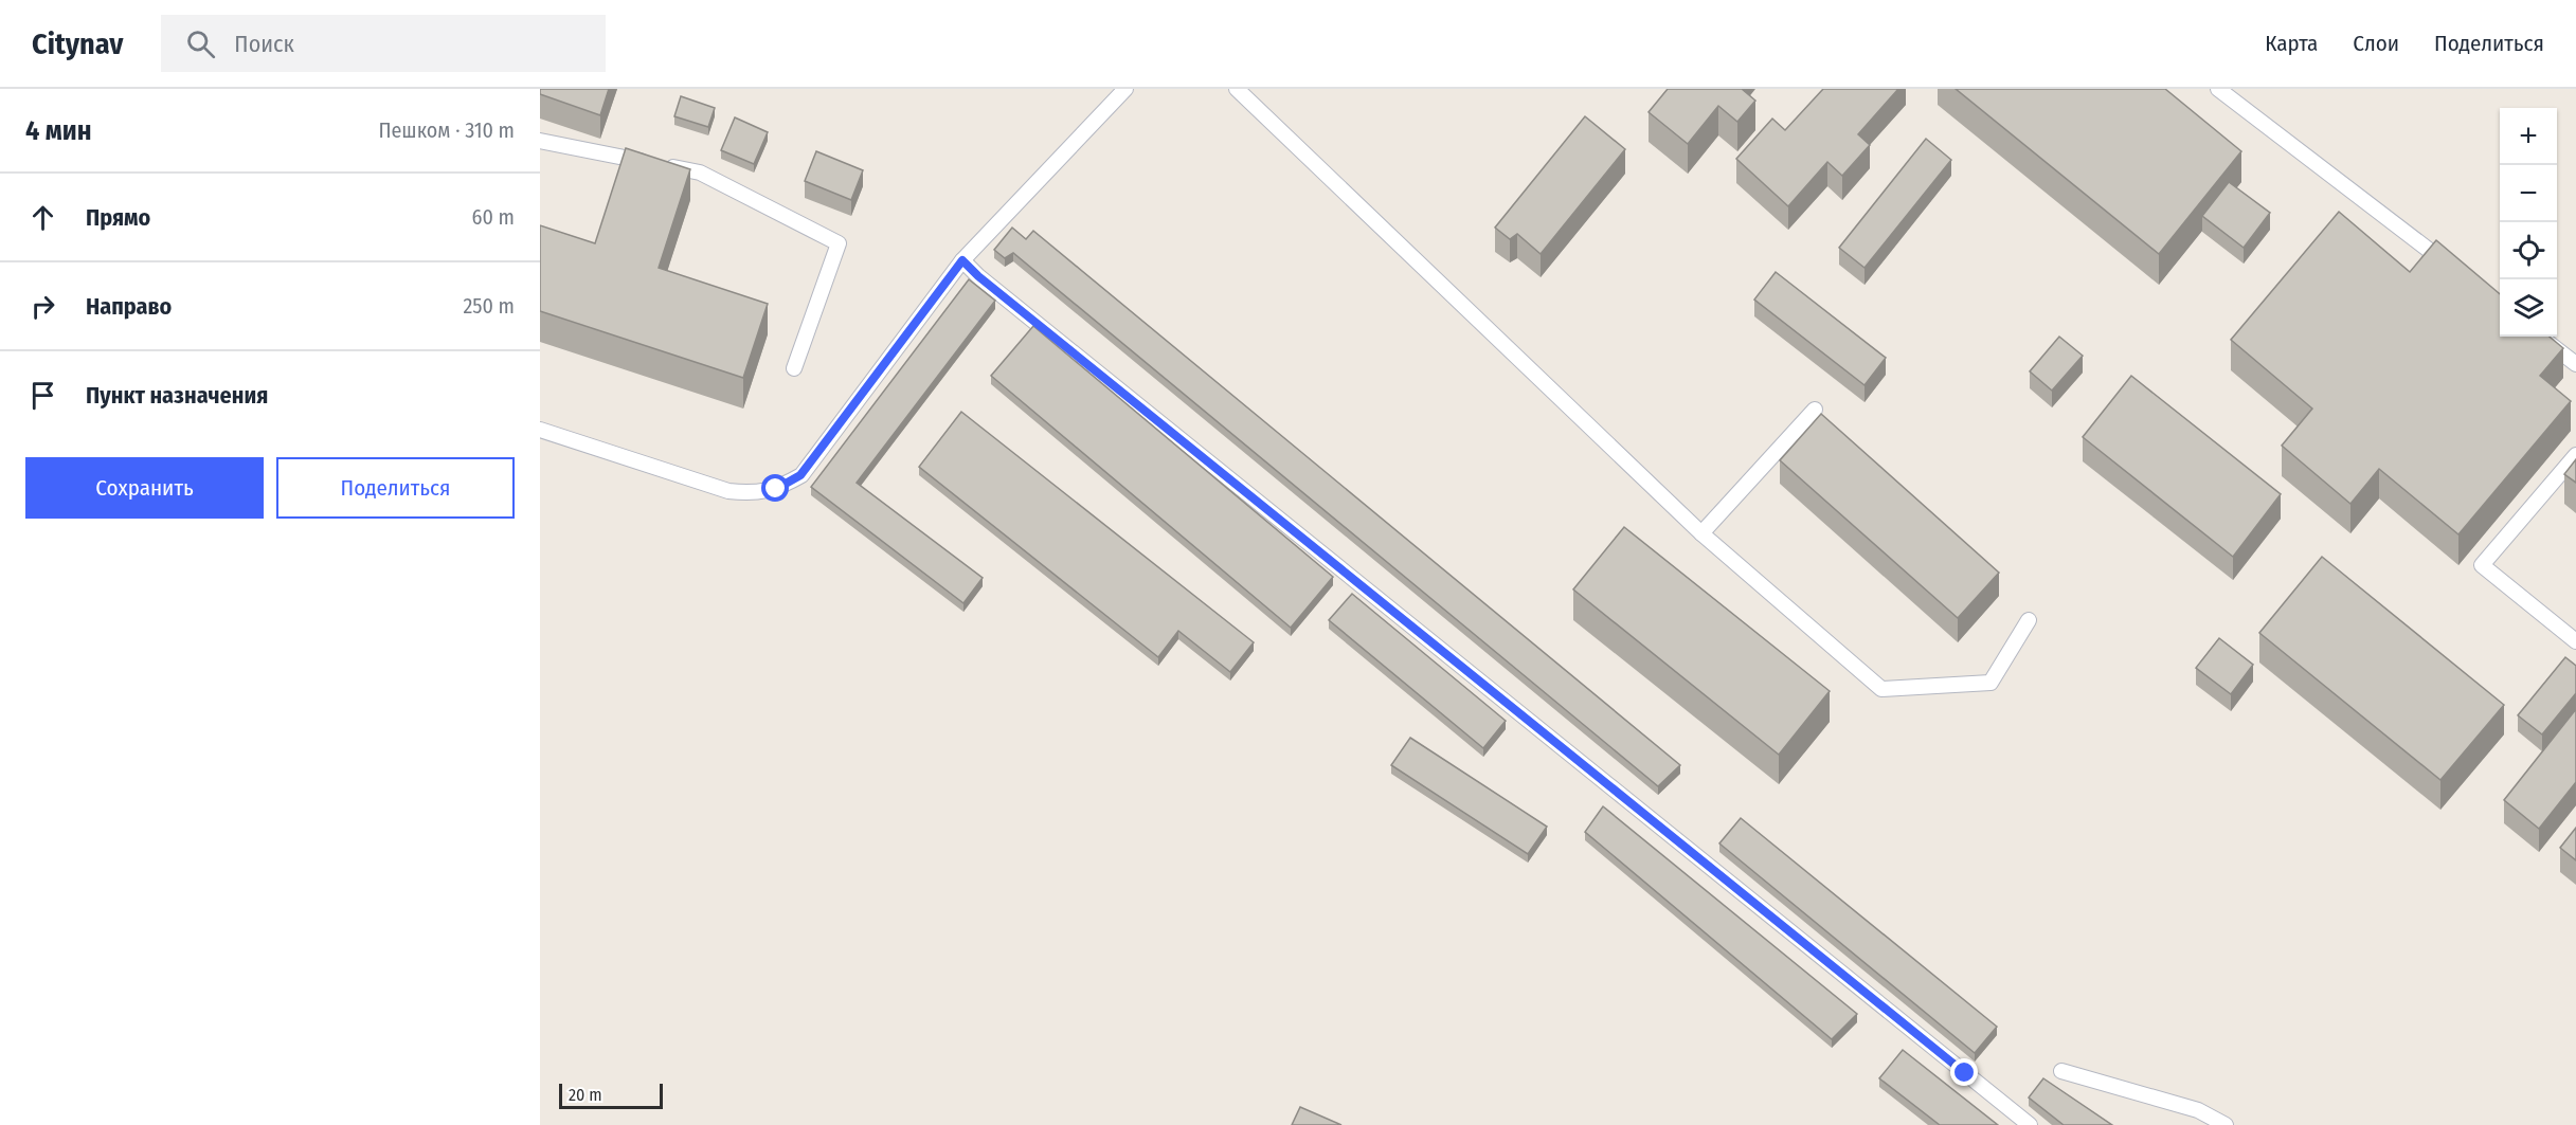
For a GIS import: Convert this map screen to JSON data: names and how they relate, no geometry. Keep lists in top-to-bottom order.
{
  "scale_bar": "20 m",
  "page": {
    "header": "Citynav",
    "search": "Поиск",
    "nav": ["Карта", "Слои", "Поделиться"],
    "heading": ["4 мин", "Пешком · 310 m"],
    "map_buttons": ["+", "−"],
    "list": [
      ["Прямо", "60 m"],
      ["Направо", "250 m"],
      "Пункт назначения"
    ],
    "buttons": ["Сохранить", "Поделиться"],
    "scale": "20 m"
  }
}
